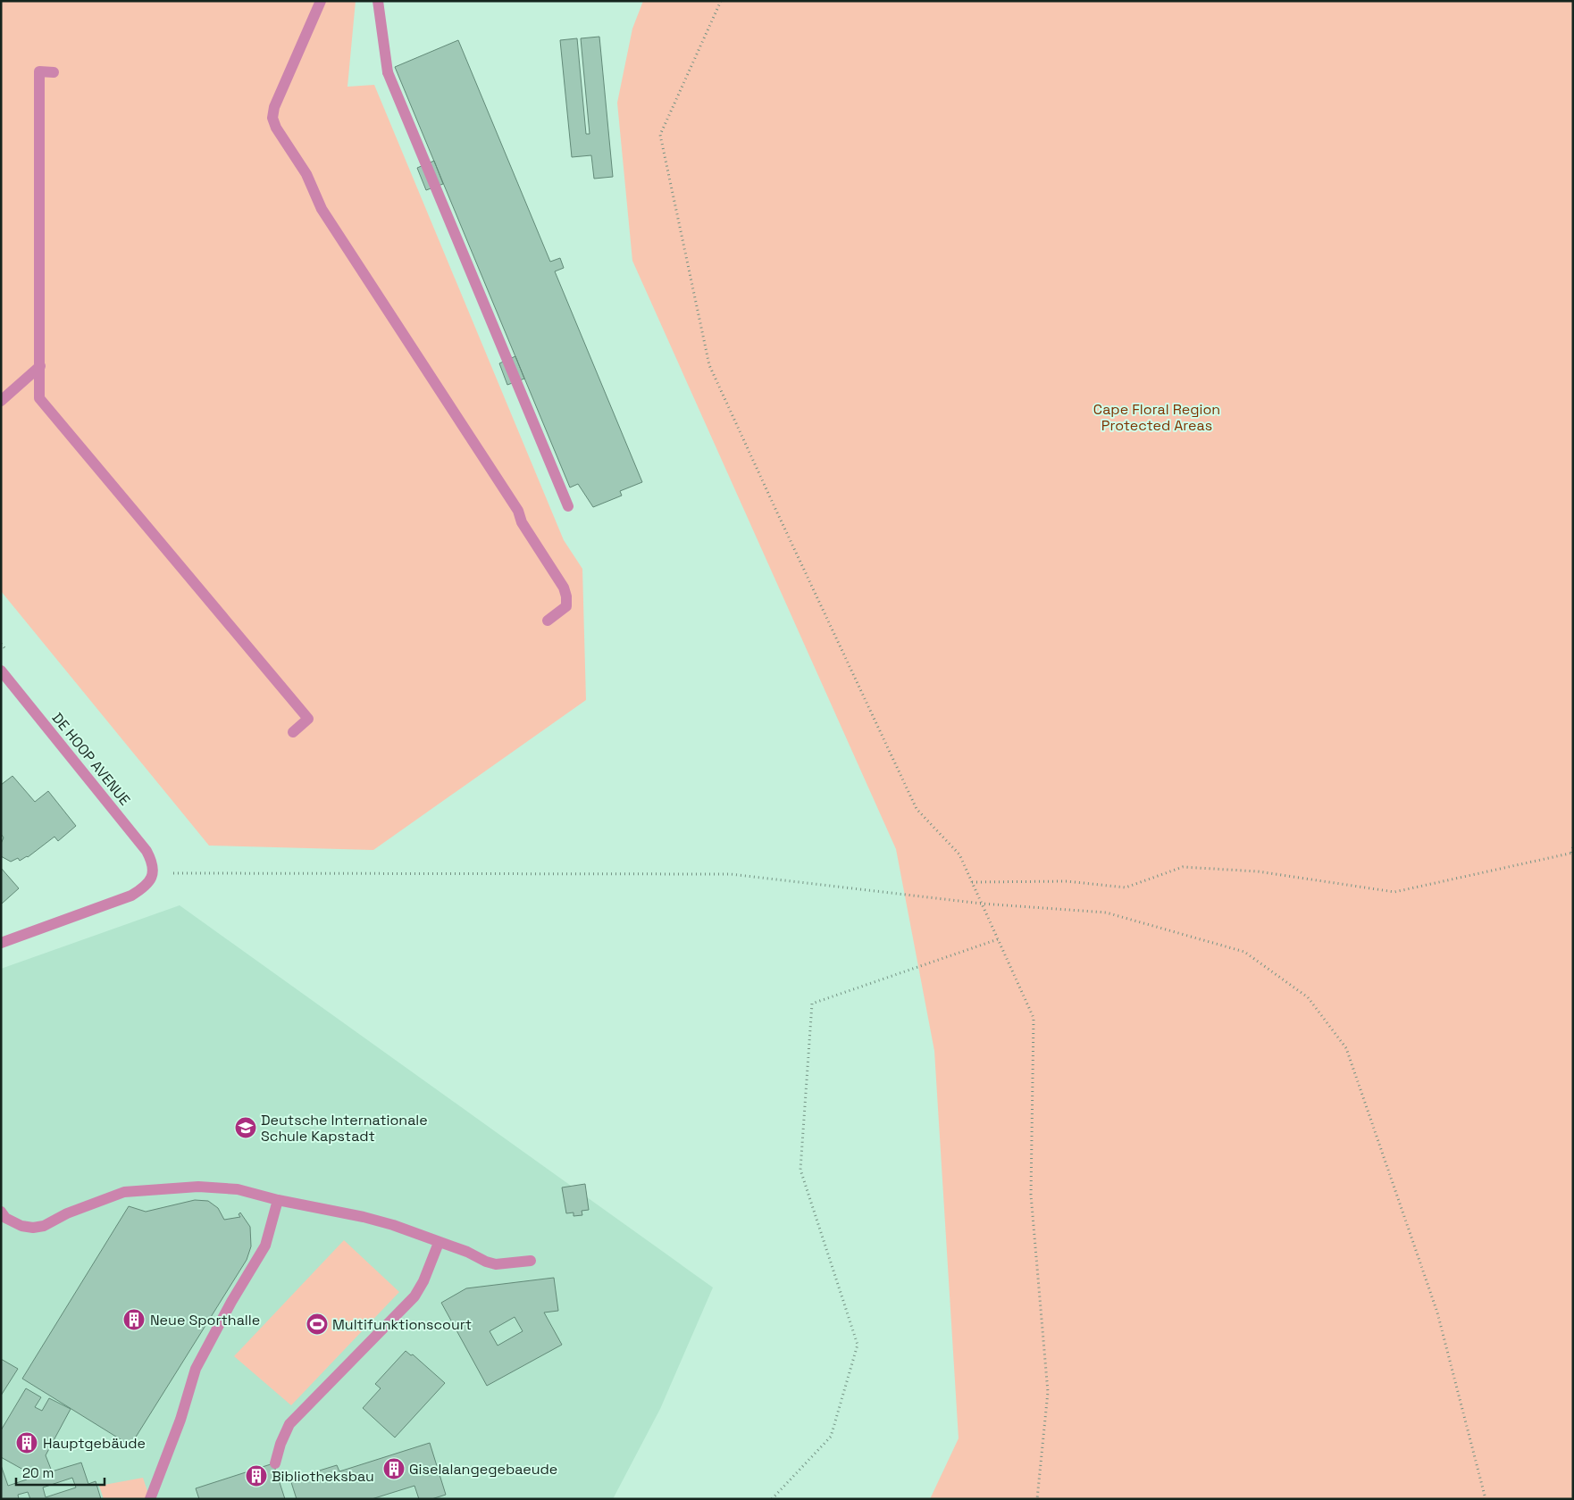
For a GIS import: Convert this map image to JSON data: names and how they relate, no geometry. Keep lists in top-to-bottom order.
{
  "streets": {
    "street": ["DE HOOP AVENUE"]
  },
  "parks": ["Cape Floral Region Protected Areas"],
  "places": {
    "school or university": ["Deutsche Internationale Schule Kapstadt"],
    "building": [
      "Neue Sporthalle",
      "Hauptgebäude",
      "Giselalangegebaeude",
      "Bibliotheksbau"
    ],
    "sports": ["Multifunktionscourt"]
  },
  "scale_bar": "20 m"
}
